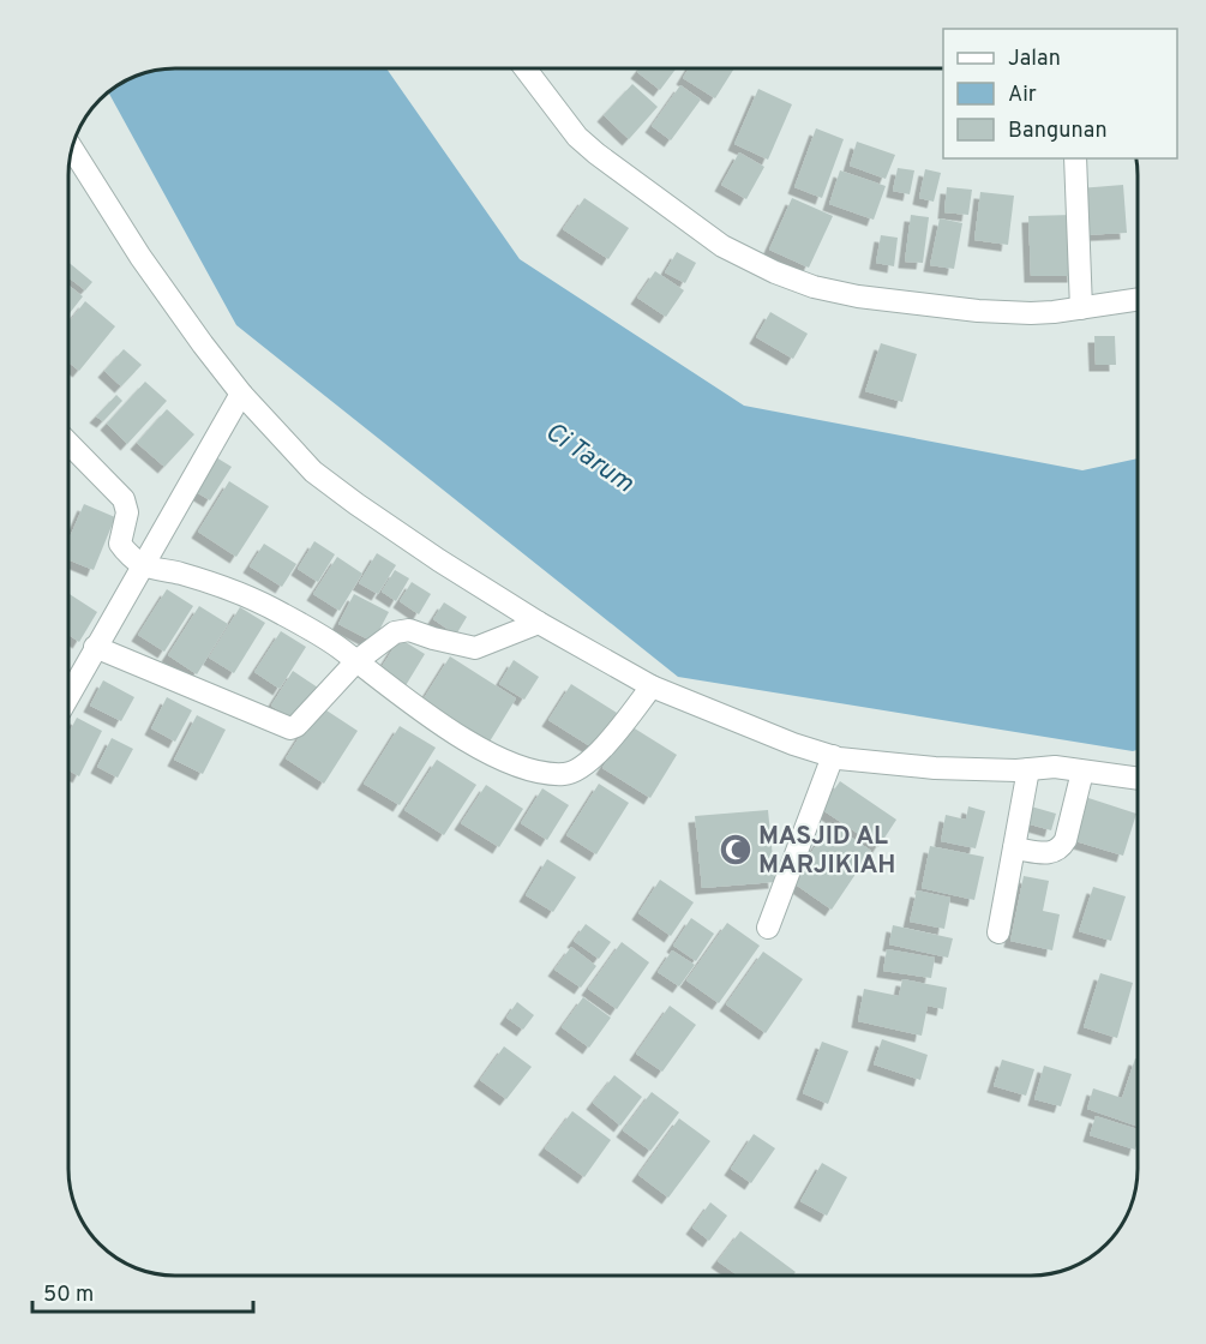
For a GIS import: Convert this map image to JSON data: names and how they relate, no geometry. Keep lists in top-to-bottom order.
{
  "water": ["Ci Tarum"],
  "places": {
    "mosque": ["MASJID AL MARJIKIAH"]
  },
  "legend": ["Jalan", "Air", "Bangunan"],
  "scale_bar": "50 m"
}
